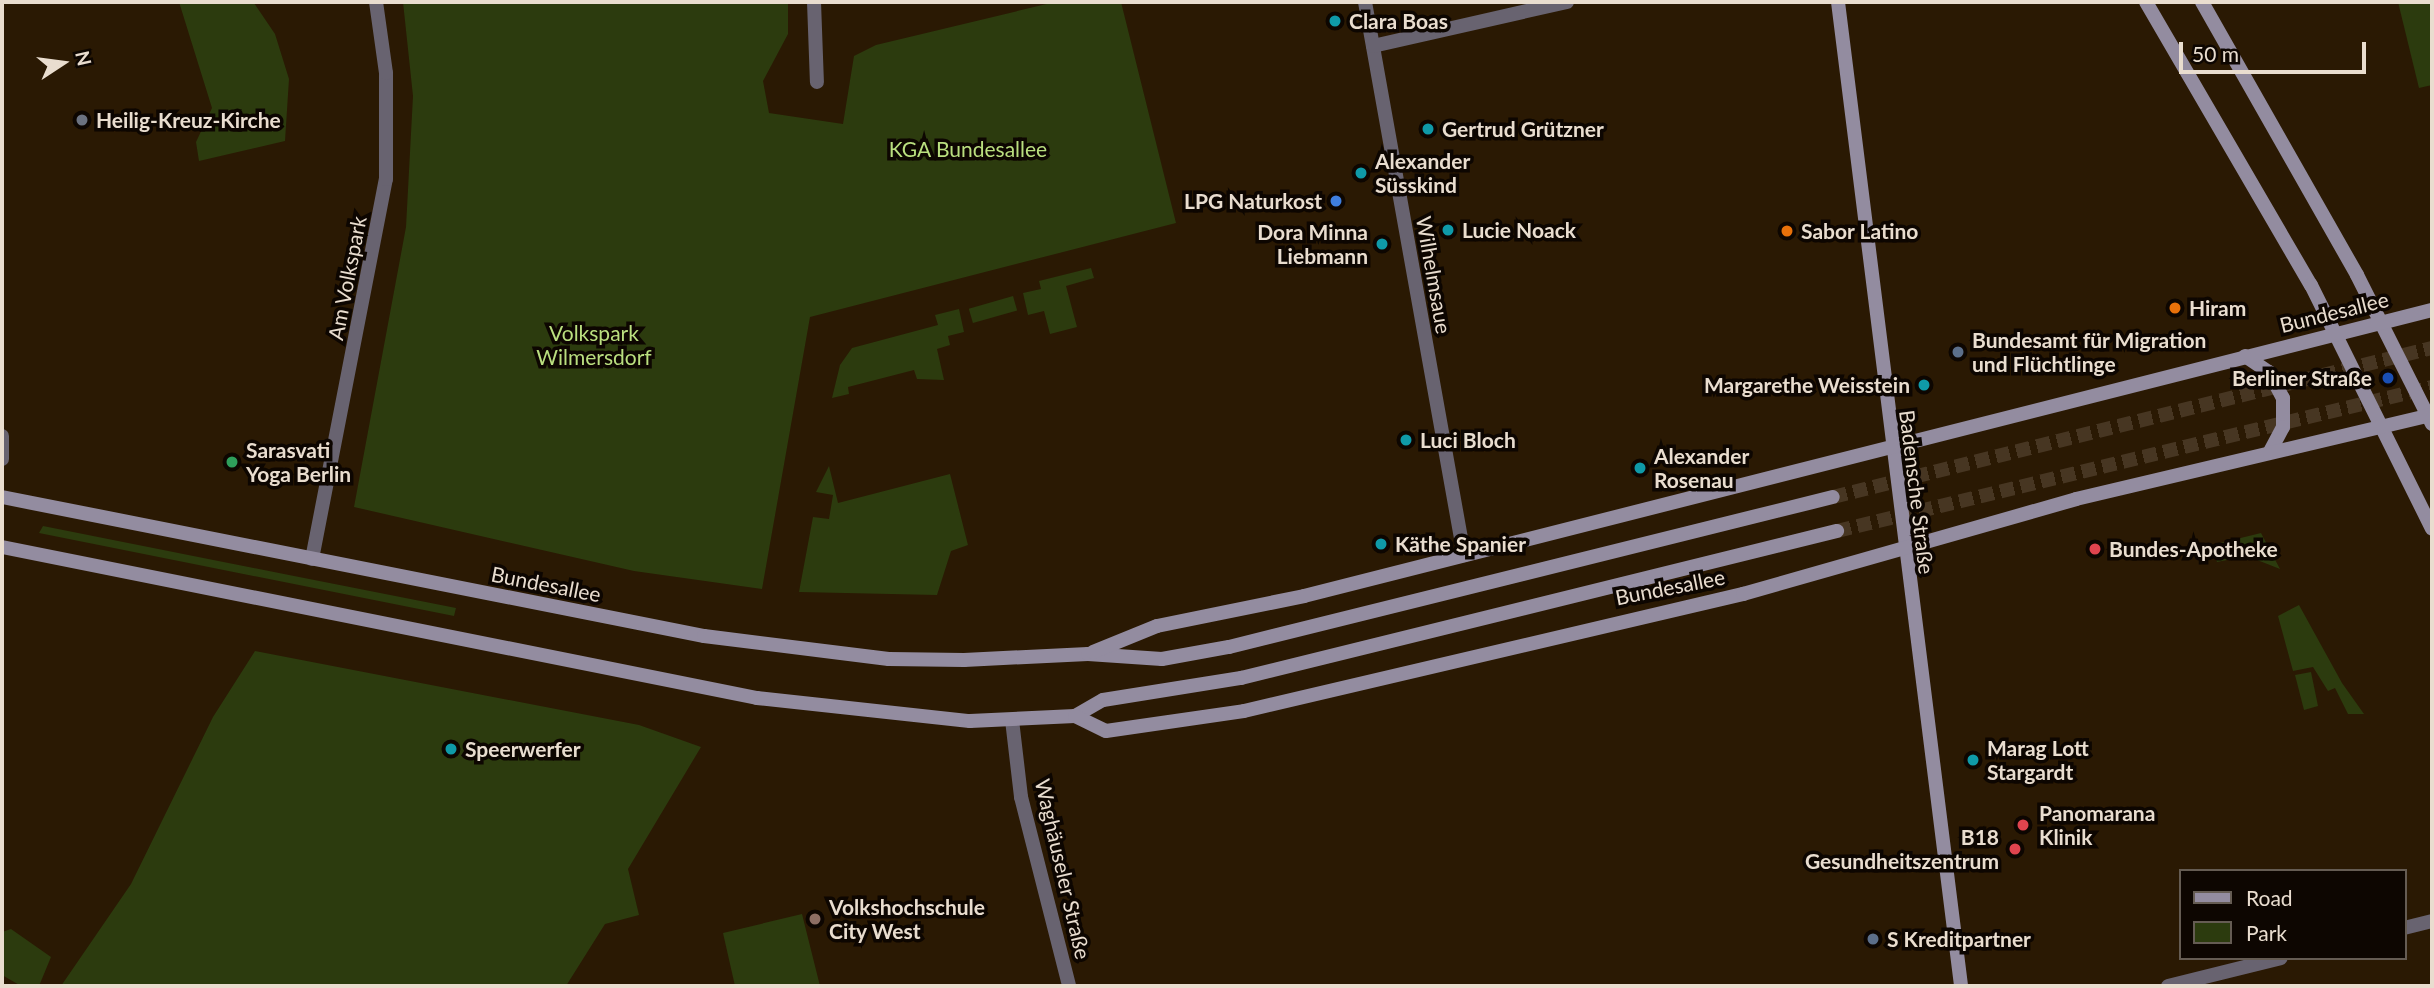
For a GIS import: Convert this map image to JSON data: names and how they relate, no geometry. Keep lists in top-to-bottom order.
{
  "streets": {
    "main road": ["Bundesallee", "Badensche Straße"],
    "street": ["Wilhelmsaue", "Am Volkspark", "Waghäuseler Straße"]
  },
  "crossings": [
    ["Wilhelmsaue", "Bundesallee"],
    ["Am Volkspark", "Bundesallee"],
    ["Bundesallee", "Badensche Straße"],
    ["Bundesallee", "Waghäuseler Straße"]
  ],
  "parks": ["KGA Bundesallee", "Volkspark Wilmersdorf"],
  "places": [
    "Clara Boas",
    "Heilig-Kreuz-Kirche",
    "Gertrud Grützner",
    "Alexander Süsskind",
    "LPG Naturkost",
    "Lucie Noack",
    "Sabor Latino",
    "Dora Minna Liebmann",
    "Hiram",
    "Bundesamt für Migration und Flüchtlinge",
    "Berliner Straße",
    "Margarethe Weisstein",
    "Luci Bloch",
    "Sarasvati Yoga Berlin",
    "Alexander Rosenau",
    "Käthe Spanier",
    "Bundes-Apotheke",
    "Speerwerfer",
    "Marag Lott Stargardt",
    "Panomarana Klinik",
    "B18 Gesundheitszentrum",
    "Volkshochschule City West",
    "S Kreditpartner"
  ],
  "legend": ["Road", "Park"],
  "scale_bar": "50 m",
  "north": "right"
}
